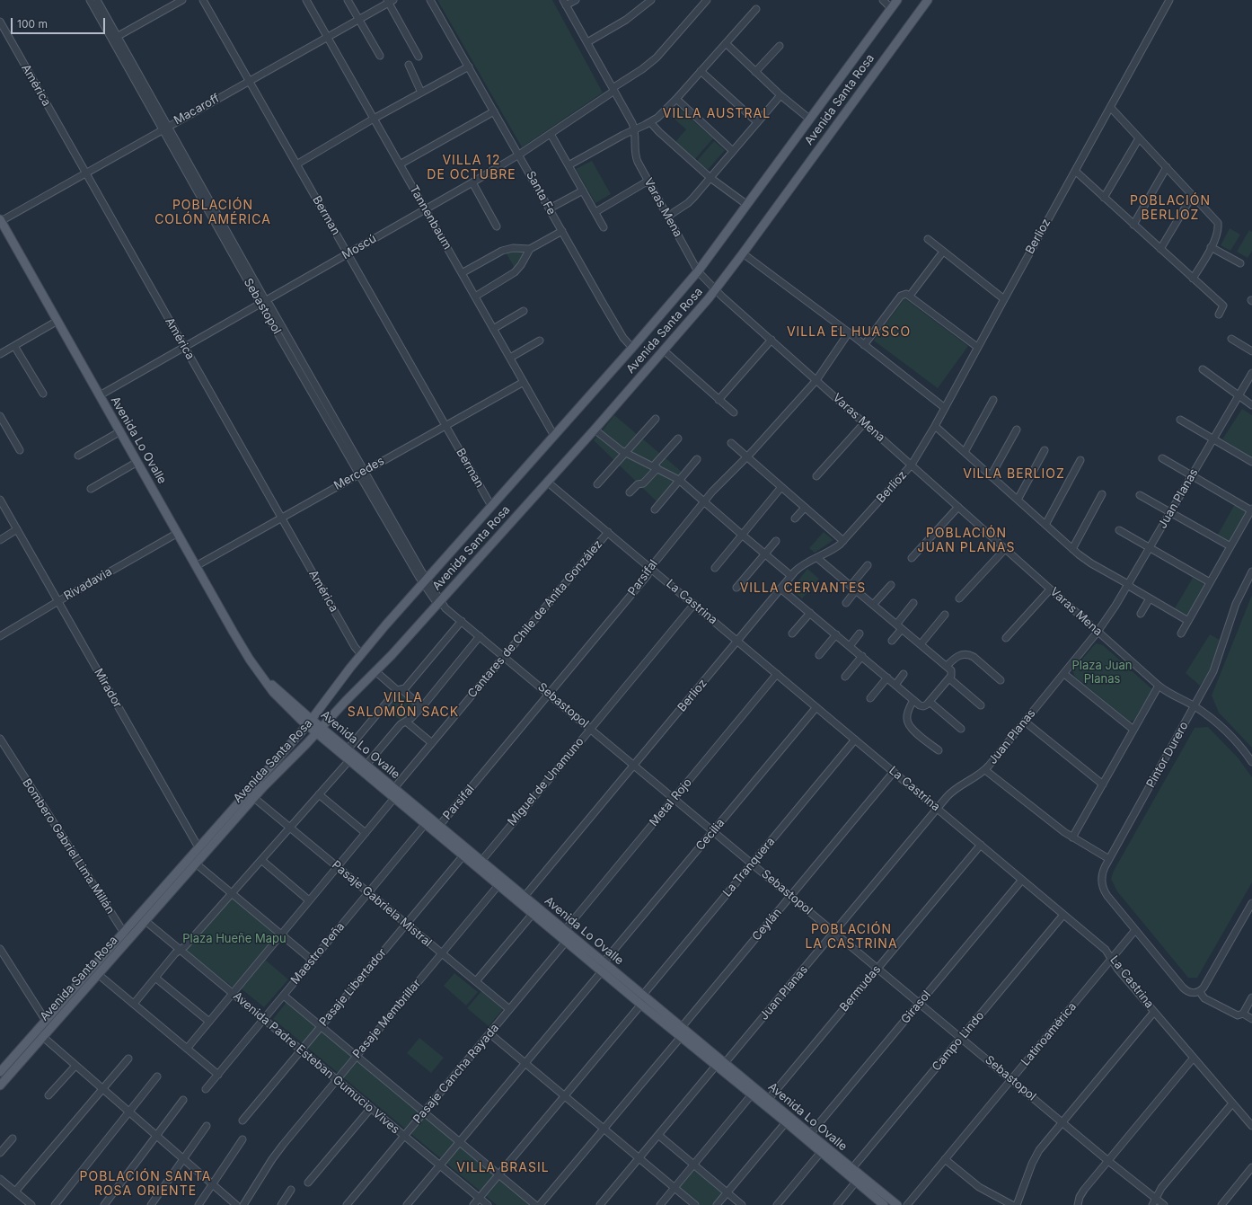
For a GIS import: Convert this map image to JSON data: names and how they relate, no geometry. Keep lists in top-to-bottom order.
{
  "streets": {
    "main road": ["Avenida Santa Rosa", "Avenida Lo Ovalle"],
    "street": [
      "América",
      "Macaroff",
      "Santa Fe",
      "Varas Mena",
      "Berman",
      "Tannenbaum",
      "Berlioz",
      "Moscú",
      "Sebastopol",
      "Mercedes",
      "Juan Planas",
      "Parsifal",
      "Rivadavia",
      "La Castrina",
      "Cantares de Chile de Anita González",
      "Mirador",
      "Pintor Durero",
      "Miguel de Unamuno",
      "Metal Rojo",
      "Cecilia",
      "Bombero Gabriel Lima Millán",
      "La Tranquera",
      "Pasaje Gabriela Mistral",
      "Ceylán",
      "Maestro Peña",
      "Pasaje Libertador",
      "Bermudas",
      "Girasol",
      "Pasaje Membrillar",
      "Latinoamérica",
      "Campo Lindo",
      "Avenida Padre Esteban Gumucio Vives",
      "Pasaje Cancha Rayada"
    ]
  },
  "crossings": [
    ["América", "Avenida Santa Rosa"],
    ["América", "Macaroff"],
    ["América", "Moscú"],
    ["América", "Mercedes"],
    ["Avenida Santa Rosa", "Santa Fe"],
    ["Avenida Santa Rosa", "Varas Mena"],
    ["Avenida Santa Rosa", "Berman"],
    ["Avenida Santa Rosa", "Tannenbaum"],
    ["Avenida Santa Rosa", "Sebastopol"],
    ["Avenida Santa Rosa", "Avenida Lo Ovalle"],
    ["Avenida Santa Rosa", "La Castrina"],
    ["Avenida Santa Rosa", "Mirador"],
    ["Avenida Santa Rosa", "Bombero Gabriel Lima Millán"],
    ["Avenida Santa Rosa", "Pasaje Gabriela Mistral"],
    ["Avenida Santa Rosa", "Avenida Padre Esteban Gumucio Vives"],
    ["Macaroff", "Berman"],
    ["Macaroff", "Tannenbaum"],
    ["Macaroff", "Sebastopol"],
    ["Macaroff", "Avenida Lo Ovalle"],
    ["Santa Fe", "Moscú"],
    ["Varas Mena", "Berlioz"],
    ["Varas Mena", "Moscú"],
    ["Varas Mena", "Juan Planas"],
    ["Varas Mena", "Parsifal"],
    ["Varas Mena", "Pintor Durero"],
    ["Berman", "Moscú"],
    ["Berman", "Mercedes"],
    ["Tannenbaum", "Moscú"],
    ["Tannenbaum", "Mercedes"],
    ["Berlioz", "Sebastopol"],
    ["Berlioz", "Avenida Lo Ovalle"],
    ["Berlioz", "La Castrina"],
    ["Moscú", "Sebastopol"],
    ["Moscú", "Avenida Lo Ovalle"],
    ["Sebastopol", "Mercedes"],
    ["Sebastopol", "Juan Planas"],
    ["Sebastopol", "Parsifal"],
    ["Sebastopol", "Cantares de Chile de Anita González"],
    ["Sebastopol", "Miguel de Unamuno"],
    ["Sebastopol", "Metal Rojo"],
    ["Sebastopol", "Cecilia"],
    ["Sebastopol", "La Tranquera"],
    ["Sebastopol", "Ceylán"],
    ["Sebastopol", "Bermudas"],
    ["Sebastopol", "Girasol"],
    ["Sebastopol", "Latinoamérica"],
    ["Sebastopol", "Campo Lindo"],
    ["Avenida Lo Ovalle", "Mercedes"],
    ["Avenida Lo Ovalle", "Juan Planas"],
    ["Avenida Lo Ovalle", "Parsifal"],
    ["Avenida Lo Ovalle", "Rivadavia"],
    ["Avenida Lo Ovalle", "Cantares de Chile de Anita González"],
    ["Avenida Lo Ovalle", "Miguel de Unamuno"],
    ["Avenida Lo Ovalle", "Metal Rojo"],
    ["Avenida Lo Ovalle", "Cecilia"],
    ["Avenida Lo Ovalle", "La Tranquera"],
    ["Avenida Lo Ovalle", "Ceylán"],
    ["Avenida Lo Ovalle", "Maestro Peña"],
    ["Avenida Lo Ovalle", "Pasaje Libertador"],
    ["Avenida Lo Ovalle", "Bermudas"],
    ["Avenida Lo Ovalle", "Girasol"],
    ["Avenida Lo Ovalle", "Pasaje Membrillar"],
    ["Avenida Lo Ovalle", "Campo Lindo"],
    ["Avenida Lo Ovalle", "Pasaje Cancha Rayada"],
    ["Juan Planas", "La Castrina"],
    ["Parsifal", "La Castrina"],
    ["Rivadavia", "Mirador"],
    ["La Castrina", "Cantares de Chile de Anita González"],
    ["La Castrina", "Miguel de Unamuno"],
    ["La Castrina", "Metal Rojo"],
    ["La Castrina", "Cecilia"],
    ["La Castrina", "La Tranquera"],
    ["La Castrina", "Ceylán"],
    ["La Castrina", "Bermudas"],
    ["La Castrina", "Girasol"],
    ["La Castrina", "Latinoamérica"],
    ["La Castrina", "Campo Lindo"],
    ["Pintor Durero", "Latinoamérica"],
    ["La Tranquera", "Avenida Padre Esteban Gumucio Vives"],
    ["Pasaje Gabriela Mistral", "Maestro Peña"],
    ["Pasaje Gabriela Mistral", "Pasaje Libertador"],
    ["Pasaje Gabriela Mistral", "Pasaje Membrillar"],
    ["Pasaje Gabriela Mistral", "Pasaje Cancha Rayada"],
    ["Maestro Peña", "Avenida Padre Esteban Gumucio Vives"],
    ["Pasaje Libertador", "Avenida Padre Esteban Gumucio Vives"],
    ["Pasaje Membrillar", "Avenida Padre Esteban Gumucio Vives"],
    ["Avenida Padre Esteban Gumucio Vives", "Pasaje Cancha Rayada"]
  ],
  "districts": [
    "VILLA AUSTRAL",
    "VILLA 12 DE OCTUBRE",
    "POBLACIÓN BERLIOZ",
    "POBLACIÓN COLÓN AMÉRICA",
    "VILLA EL HUASCO",
    "VILLA BERLIOZ",
    "POBLACIÓN JUAN PLANAS",
    "VILLA CERVANTES",
    "VILLA SALOMÓN SACK",
    "POBLACIÓN LA CASTRINA",
    "VILLA BRASIL",
    "POBLACIÓN SANTA ROSA ORIENTE"
  ],
  "parks": ["Plaza Juan Planas", "Plaza Hueñe Mapu"],
  "scale_bar": "100 m"
}
